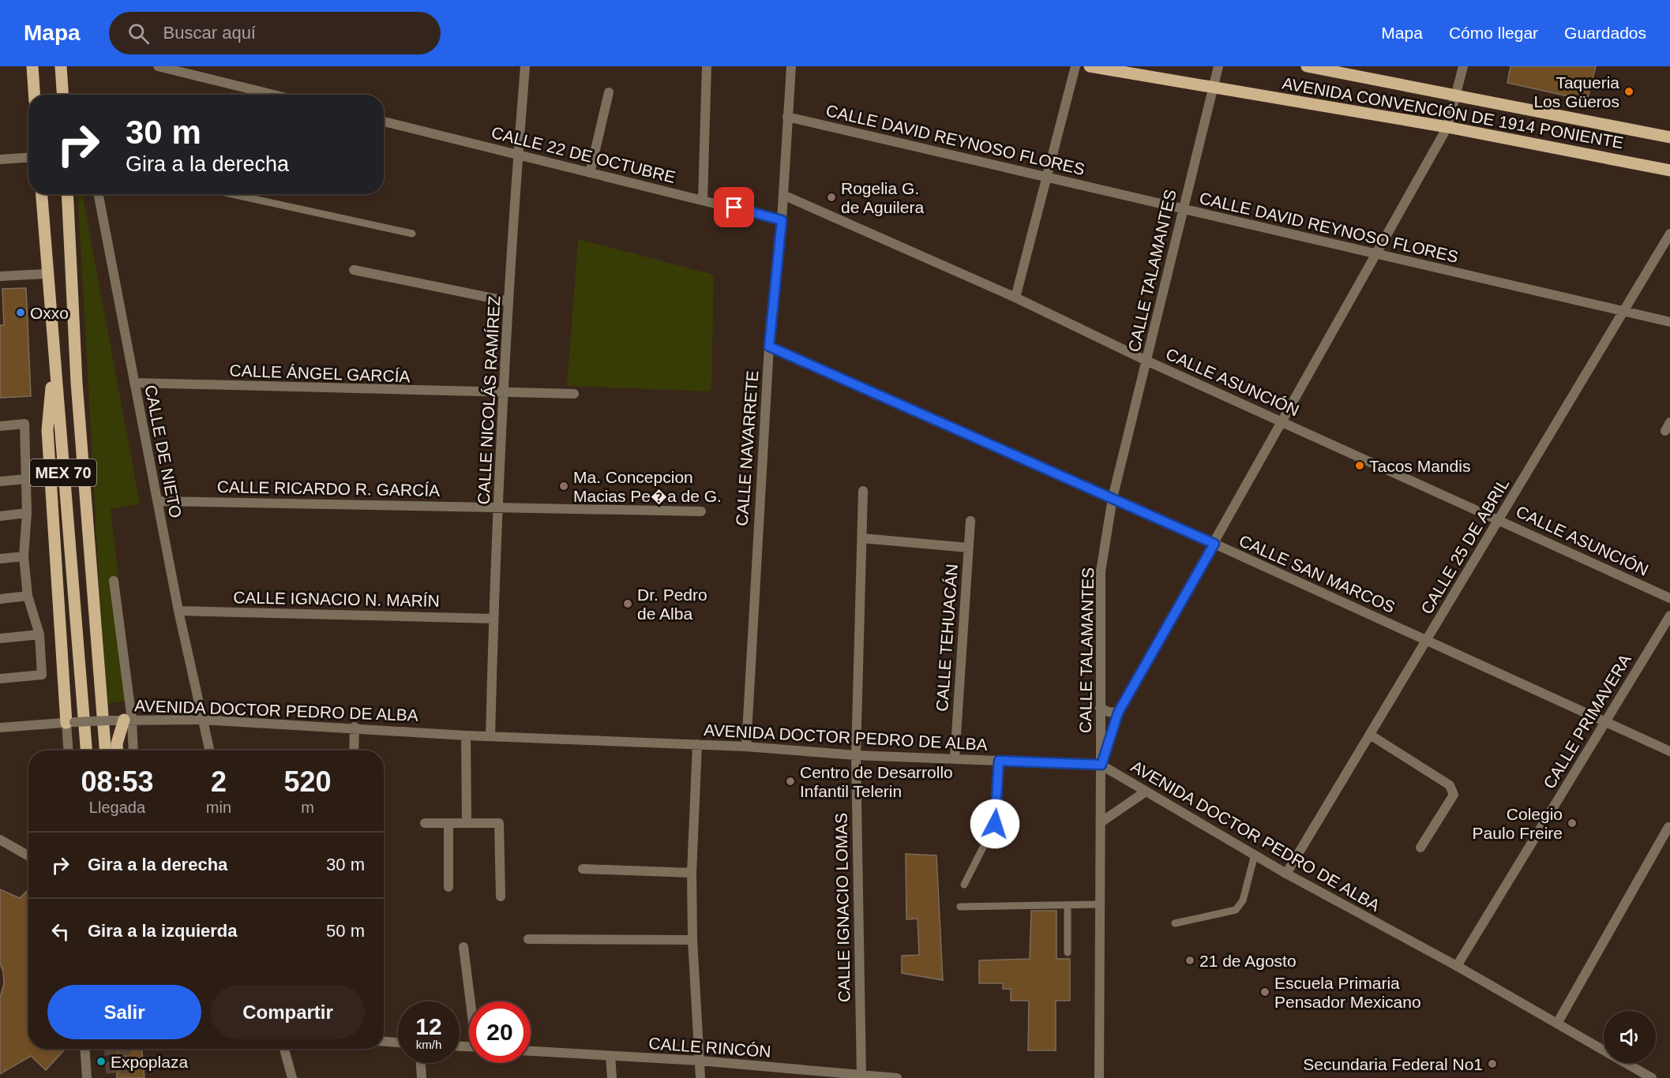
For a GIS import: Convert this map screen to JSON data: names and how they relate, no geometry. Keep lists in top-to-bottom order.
{
  "streets": {
    "main road": ["AVENIDA CONVENCIÓN DE 1914 PONIENTE", "MEX 70"],
    "street": [
      "CALLE DAVID REYNOSO FLORES",
      "CALLE 22 DE OCTUBRE",
      "CALLE TALAMANTES",
      "CALLE ÁNGEL GARCÍA",
      "CALLE ASUNCIÓN",
      "CALLE NICOLÁS RAMÍREZ",
      "CALLE NAVARRETE",
      "CALLE DE NIETO",
      "CALLE RICARDO R. GARCÍA",
      "CALLE 25 DE ABRIL",
      "CALLE SAN MARCOS",
      "CALLE IGNACIO N. MARÍN",
      "CALLE TEHUACÁN",
      "AVENIDA DOCTOR PEDRO DE ALBA",
      "CALLE PRIMAVERA",
      "CALLE IGNACIO LOMAS",
      "CALLE RINCÓN"
    ]
  },
  "crossings": [
    ["AVENIDA CONVENCIÓN DE 1914 PONIENTE", "CALLE TALAMANTES"],
    ["CALLE DAVID REYNOSO FLORES", "CALLE TALAMANTES"],
    ["CALLE DAVID REYNOSO FLORES", "CALLE NAVARRETE"],
    ["CALLE DAVID REYNOSO FLORES", "CALLE 25 DE ABRIL"],
    ["CALLE 22 DE OCTUBRE", "CALLE NICOLÁS RAMÍREZ"],
    ["CALLE 22 DE OCTUBRE", "CALLE NAVARRETE"],
    ["CALLE TALAMANTES", "CALLE ASUNCIÓN"],
    ["CALLE TALAMANTES", "CALLE SAN MARCOS"],
    ["CALLE TALAMANTES", "AVENIDA DOCTOR PEDRO DE ALBA"],
    ["CALLE ÁNGEL GARCÍA", "CALLE NICOLÁS RAMÍREZ"],
    ["CALLE ÁNGEL GARCÍA", "CALLE DE NIETO"],
    ["CALLE ASUNCIÓN", "CALLE NAVARRETE"],
    ["CALLE ASUNCIÓN", "CALLE 25 DE ABRIL"],
    ["CALLE NICOLÁS RAMÍREZ", "CALLE RICARDO R. GARCÍA"],
    ["CALLE NICOLÁS RAMÍREZ", "CALLE IGNACIO N. MARÍN"],
    ["CALLE NICOLÁS RAMÍREZ", "AVENIDA DOCTOR PEDRO DE ALBA"],
    ["CALLE NAVARRETE", "CALLE SAN MARCOS"],
    ["CALLE NAVARRETE", "AVENIDA DOCTOR PEDRO DE ALBA"],
    ["CALLE DE NIETO", "CALLE RICARDO R. GARCÍA"],
    ["CALLE DE NIETO", "CALLE IGNACIO N. MARÍN"],
    ["CALLE DE NIETO", "AVENIDA DOCTOR PEDRO DE ALBA"],
    ["CALLE 25 DE ABRIL", "CALLE SAN MARCOS"],
    ["CALLE 25 DE ABRIL", "AVENIDA DOCTOR PEDRO DE ALBA"],
    ["CALLE SAN MARCOS", "CALLE PRIMAVERA"],
    ["CALLE TEHUACÁN", "AVENIDA DOCTOR PEDRO DE ALBA"],
    ["AVENIDA DOCTOR PEDRO DE ALBA", "CALLE PRIMAVERA"],
    ["AVENIDA DOCTOR PEDRO DE ALBA", "CALLE IGNACIO LOMAS"],
    ["CALLE IGNACIO LOMAS", "CALLE RINCÓN"]
  ],
  "places": [
    "Taqueria Los Güeros",
    "Rogelia G. de Aguilera",
    "Oxxo",
    "Tacos Mandis",
    "Ma. Concepcion Macias Pe�a de G.",
    "Dr. Pedro de Alba",
    "Centro de Desarrollo Infantil Telerin",
    "Colegio Paulo Freire",
    "21 de Agosto",
    "Escuela Primaria Pensador Mexicano",
    "Expoplaza",
    "Secundaria Federal No1"
  ],
  "page": {
    "header": "Mapa",
    "search": "Buscar aquí",
    "nav": ["Mapa", "Cómo llegar", "Guardados"],
    "turn": ["30 m", "Gira a la derecha"],
    "eta": [
      "08:53",
      "Llegada",
      "2",
      "min",
      "520",
      "m"
    ],
    "list": [
      {
        "name": "Gira a la derecha",
        "value": "30 m"
      },
      {
        "name": "Gira a la izquierda",
        "value": "50 m"
      }
    ],
    "buttons": ["Salir", "Compartir"],
    "speed": "12 km/h",
    "limit": "20"
  }
}
